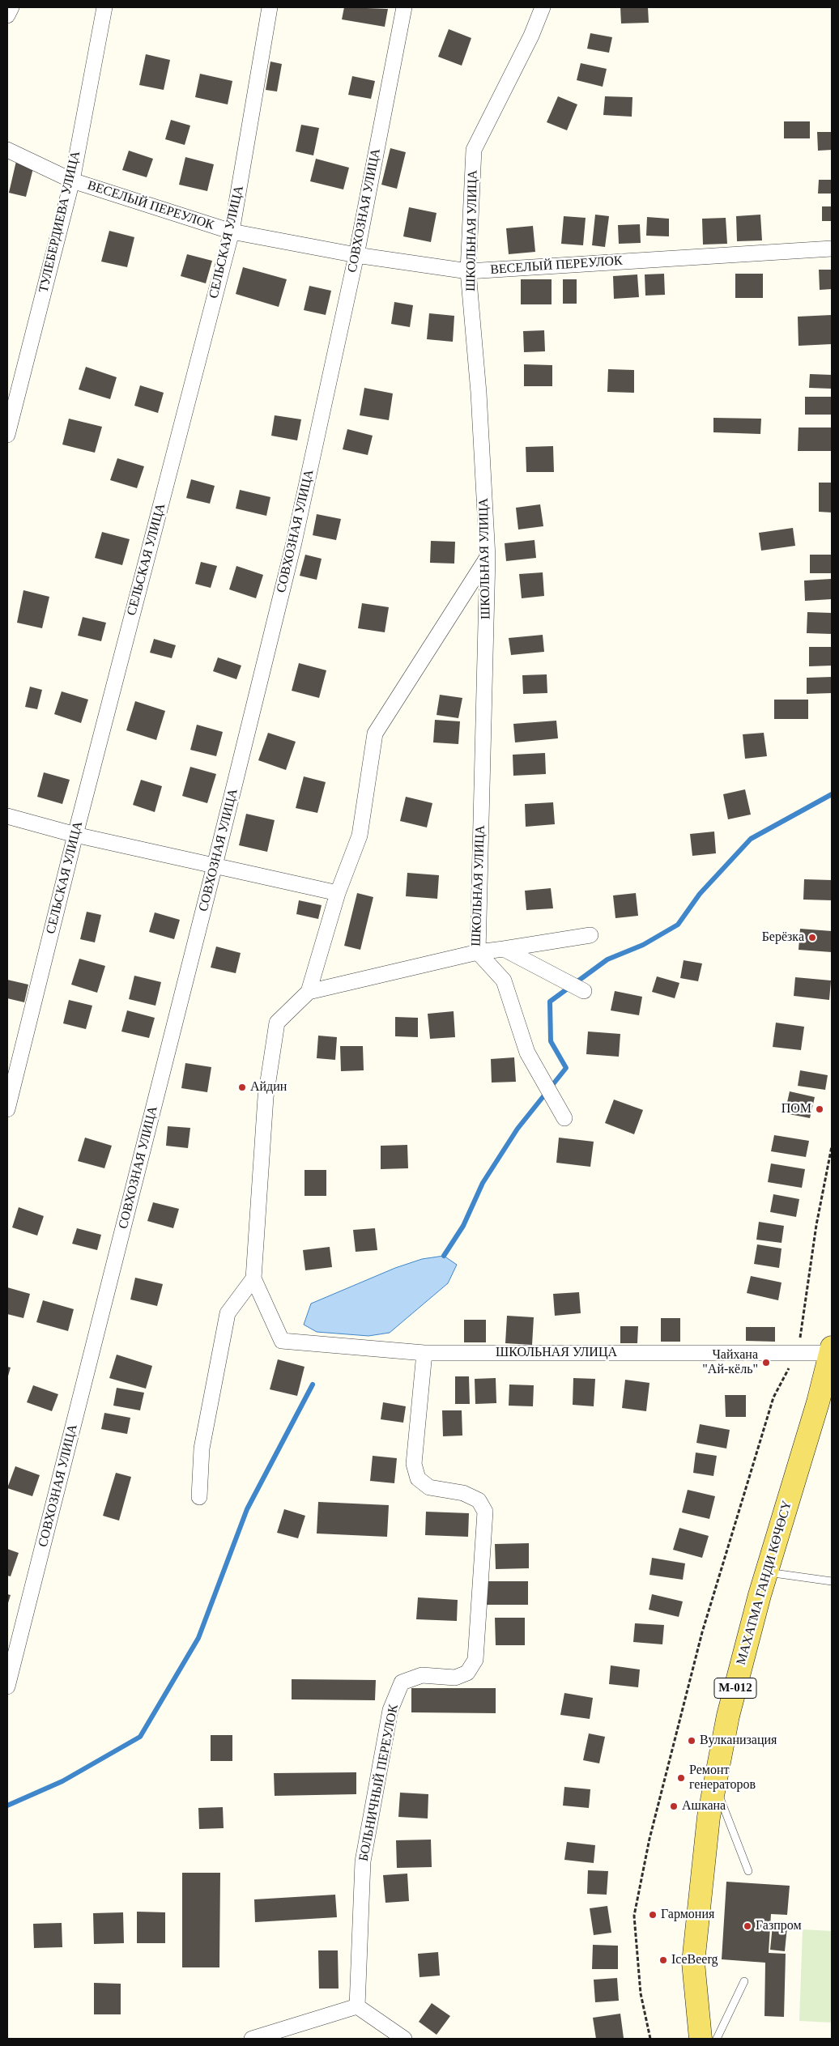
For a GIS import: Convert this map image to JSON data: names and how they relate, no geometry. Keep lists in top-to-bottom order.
{
  "streets": {
    "main road": ["МАХАТМА ГАНДИ КӨЧӨСҮ", "М-012"],
    "street": [
      "ВЕСЕЛЫЙ ПЕРЕУЛОК",
      "СОВХОЗНАЯ УЛИЦА",
      "ТУЛЕБЕРДИЕВА УЛИЦА",
      "ШКОЛЬНАЯ УЛИЦА",
      "СЕЛЬСКАЯ УЛИЦА",
      "БОЛЬНИЧНЫЙ ПЕРЕУЛОК"
    ]
  },
  "crossings": [
    ["ВЕСЕЛЫЙ ПЕРЕУЛОК", "СОВХОЗНАЯ УЛИЦА"],
    ["ВЕСЕЛЫЙ ПЕРЕУЛОК", "ТУЛЕБЕРДИЕВА УЛИЦА"],
    ["ВЕСЕЛЫЙ ПЕРЕУЛОК", "ШКОЛЬНАЯ УЛИЦА"],
    ["ВЕСЕЛЫЙ ПЕРЕУЛОК", "СЕЛЬСКАЯ УЛИЦА"],
    ["ШКОЛЬНАЯ УЛИЦА", "МАХАТМА ГАНДИ КӨЧӨСҮ"],
    ["ШКОЛЬНАЯ УЛИЦА", "БОЛЬНИЧНЫЙ ПЕРЕУЛОК"]
  ],
  "places": [
    "Берёзка",
    "Айдин",
    "ПОМ",
    "Чайхана \"Ай-кёль\"",
    "Вулканизация",
    "Ремонт генераторов",
    "Ашкана",
    "Гармония",
    "Газпром",
    "IceBeerg"
  ]
}
